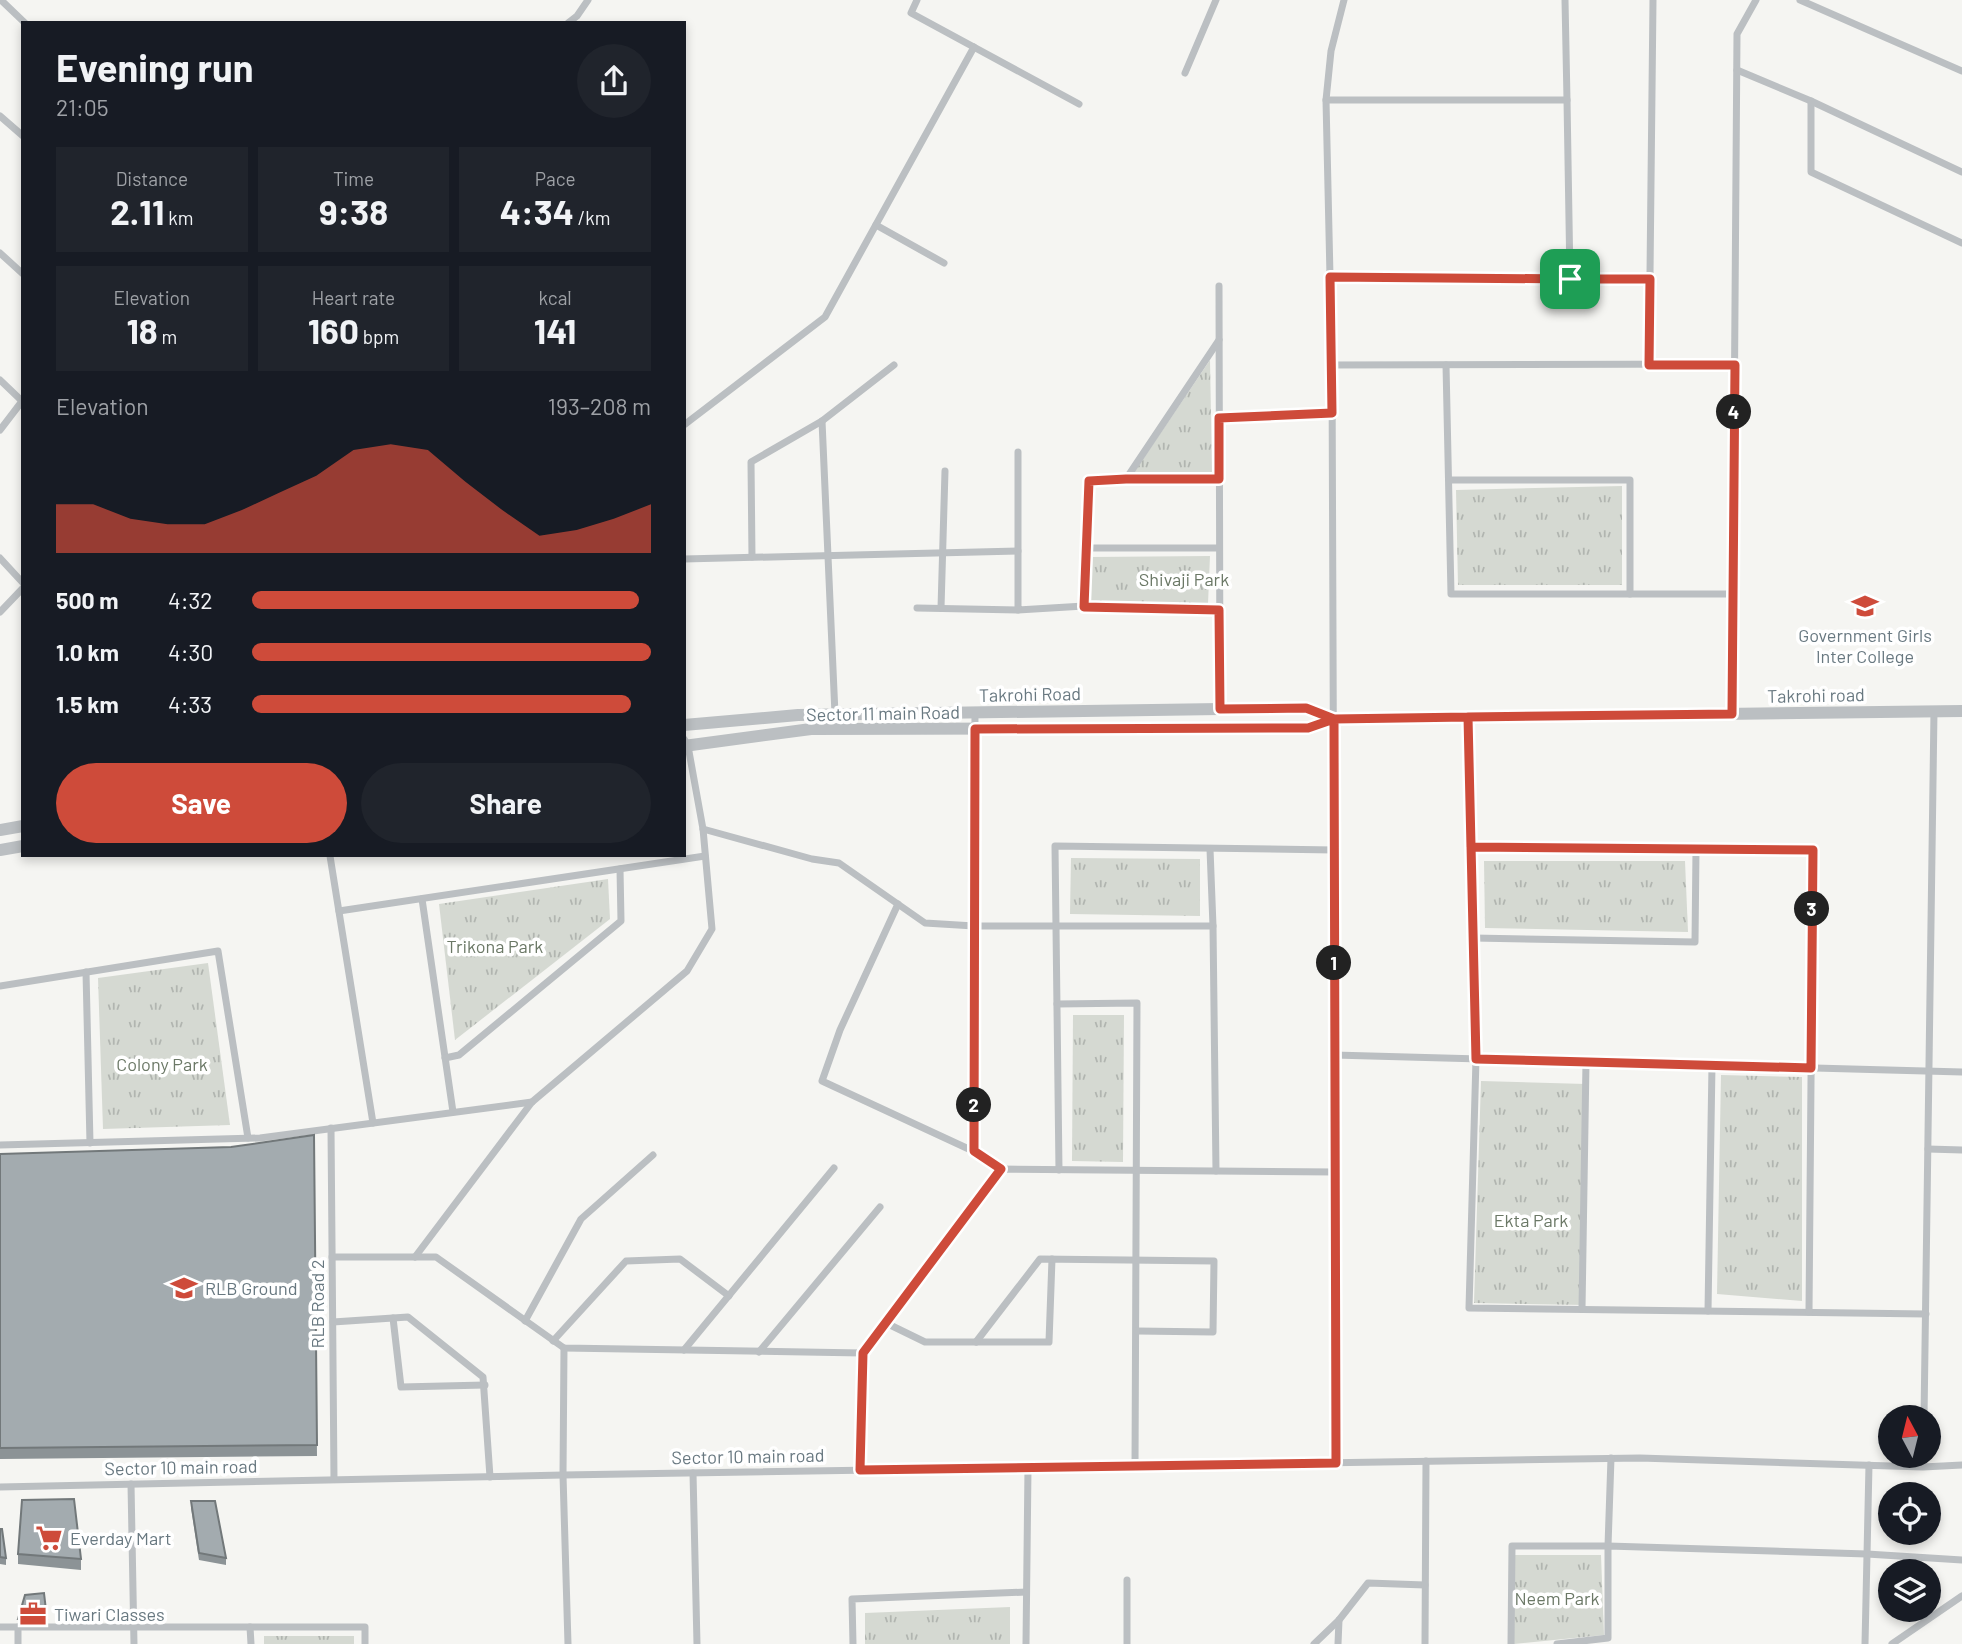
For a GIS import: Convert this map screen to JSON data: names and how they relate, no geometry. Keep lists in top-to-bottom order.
{
  "streets": {
    "street": [
      "Takrohi Road",
      "Takrohi road",
      "Sector 11 main Road",
      "RLB Road 2",
      "Sector 10 main road"
    ]
  },
  "crossings": [
    ["Takrohi Road", "Takrohi road"],
    ["Takrohi Road", "Sector 11 main Road"],
    ["Takrohi road", "Sector 11 main Road"],
    ["RLB Road 2", "Sector 10 main road"]
  ],
  "parks": [
    "Shivaji Park",
    "Trikona Park",
    "Colony Park",
    "Ekta Park",
    "Neem Park"
  ],
  "places": {
    "school or university": ["Government Girls Inter College", "RLB Ground"],
    "supermarket": ["Everday Mart"],
    "office": ["Tiwari Classes"]
  },
  "north": "top",
  "page": {
    "heading": ["Evening run", "21:05"],
    "stats": [
      ["Distance", "2.11 km"],
      ["Time", "9:38"],
      ["Pace", "4:34 /km"],
      ["Elevation", "18 m"],
      ["Heart rate", "160 bpm"],
      ["kcal", "141"]
    ],
    "chart": ["Elevation", "193–208 m"],
    "pins": [
      "4",
      "3",
      "1",
      "2"
    ],
    "list": [
      {
        "name": "500 m",
        "note": "4:32"
      },
      {
        "name": "1.0 km",
        "note": "4:30"
      },
      {
        "name": "1.5 km",
        "note": "4:33"
      }
    ],
    "buttons": ["Save", "Share"]
  }
}
